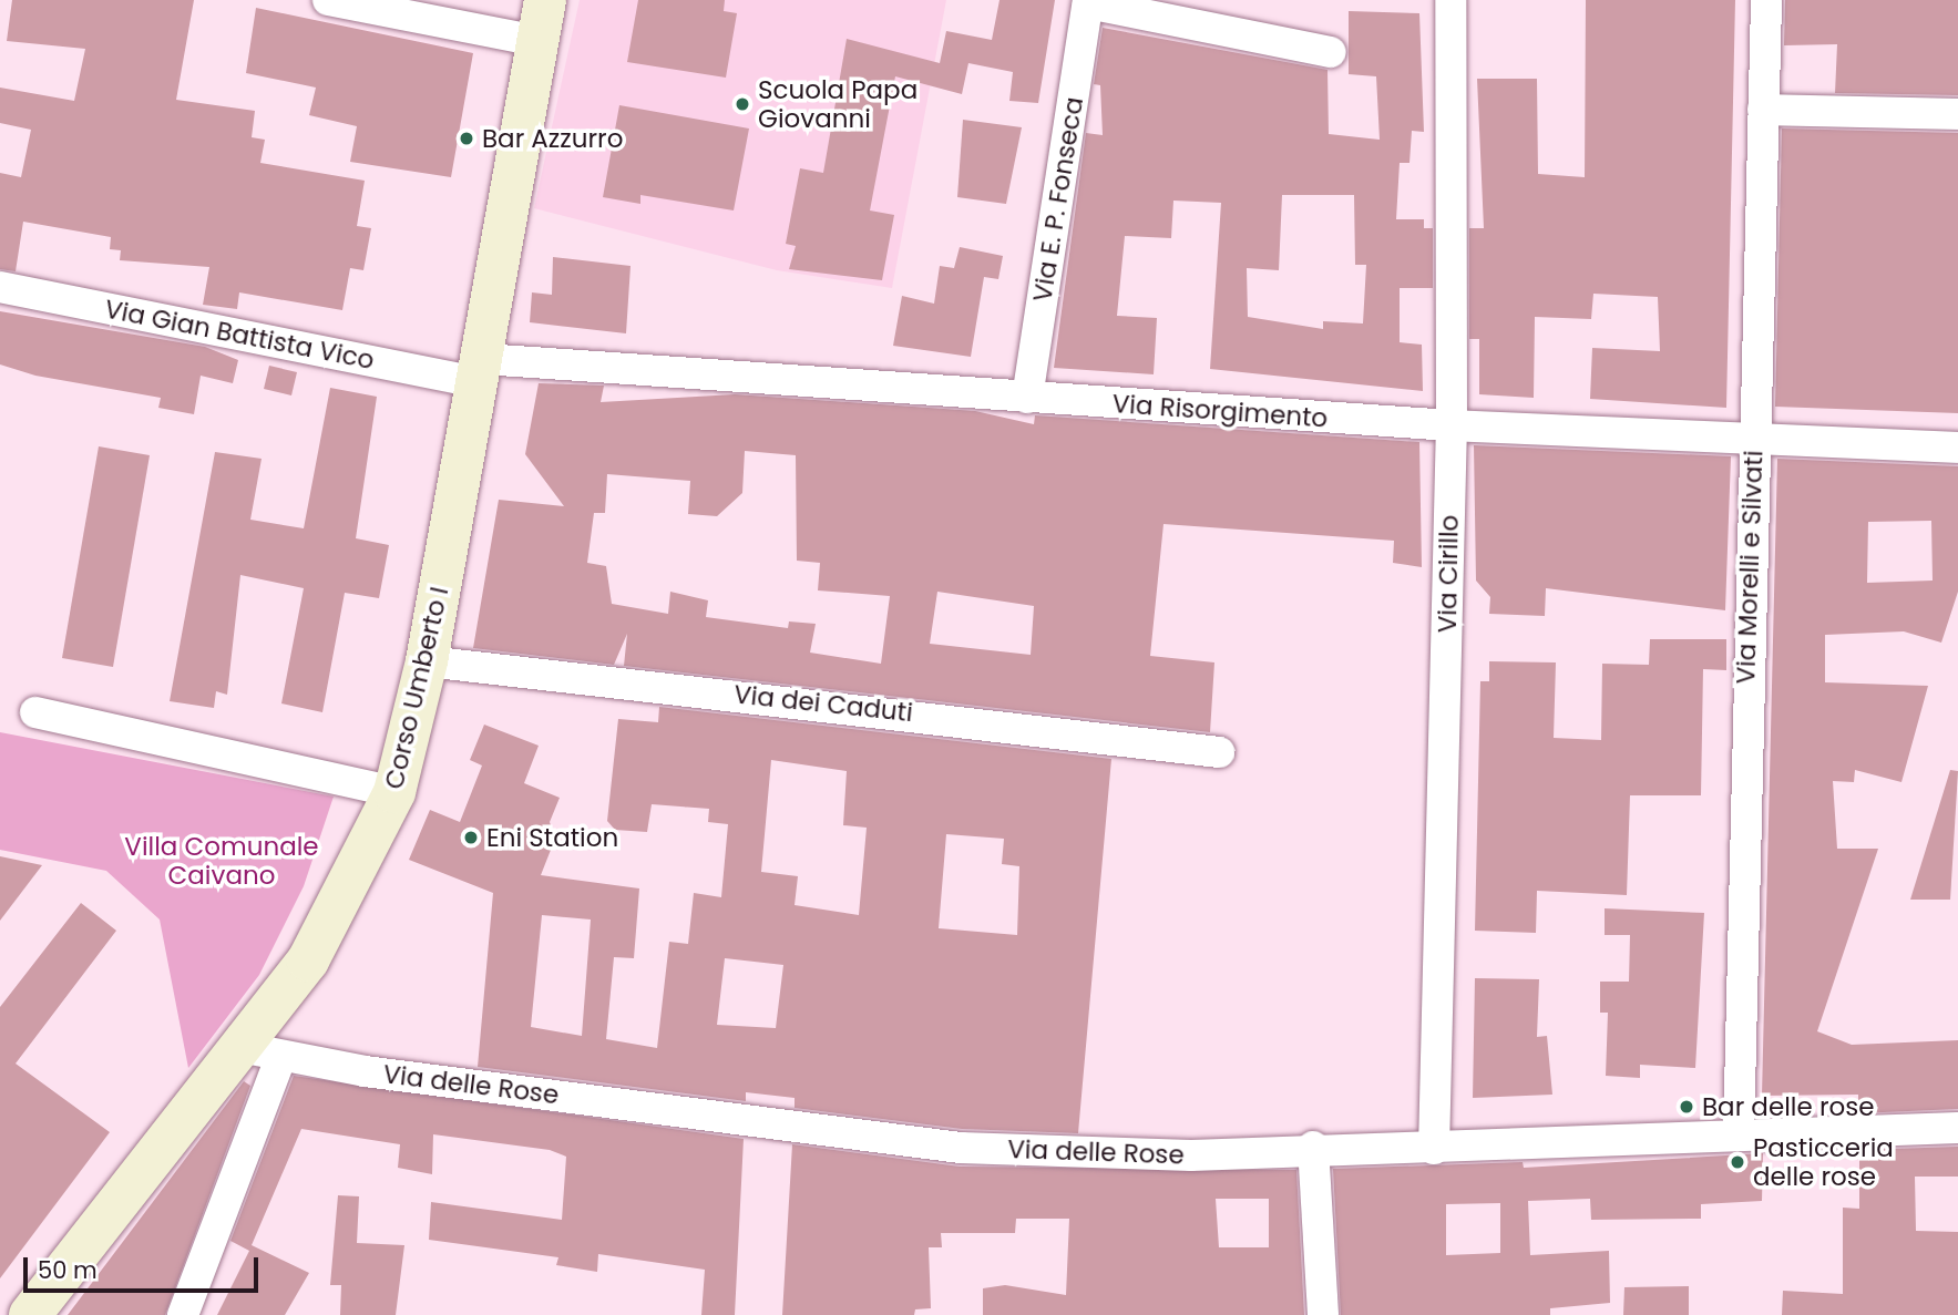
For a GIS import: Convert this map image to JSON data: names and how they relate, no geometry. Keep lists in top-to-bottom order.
{
  "streets": {
    "main road": ["Corso Umberto I"],
    "street": [
      "Via E. P. Fonseca",
      "Via Gian Battista Vico",
      "Via Risorgimento",
      "Via Morelli e Silvati",
      "Via Cirillo",
      "Via dei Caduti",
      "Via delle Rose"
    ]
  },
  "crossings": [
    ["Via E. P. Fonseca", "Via Risorgimento"],
    ["Via Gian Battista Vico", "Via Risorgimento"],
    ["Via Gian Battista Vico", "Corso Umberto I"],
    ["Via Risorgimento", "Via Morelli e Silvati"],
    ["Via Risorgimento", "Via Cirillo"],
    ["Via Risorgimento", "Corso Umberto I"],
    ["Via Morelli e Silvati", "Via delle Rose"],
    ["Via Cirillo", "Via delle Rose"],
    ["Corso Umberto I", "Via dei Caduti"],
    ["Corso Umberto I", "Via delle Rose"]
  ],
  "parks": ["Villa Comunale Caivano"],
  "places": [
    "Scuola Papa Giovanni",
    "Bar Azzurro",
    "Eni Station",
    "Bar delle rose",
    "Pasticceria delle rose"
  ],
  "scale_bar": "50 m"
}
